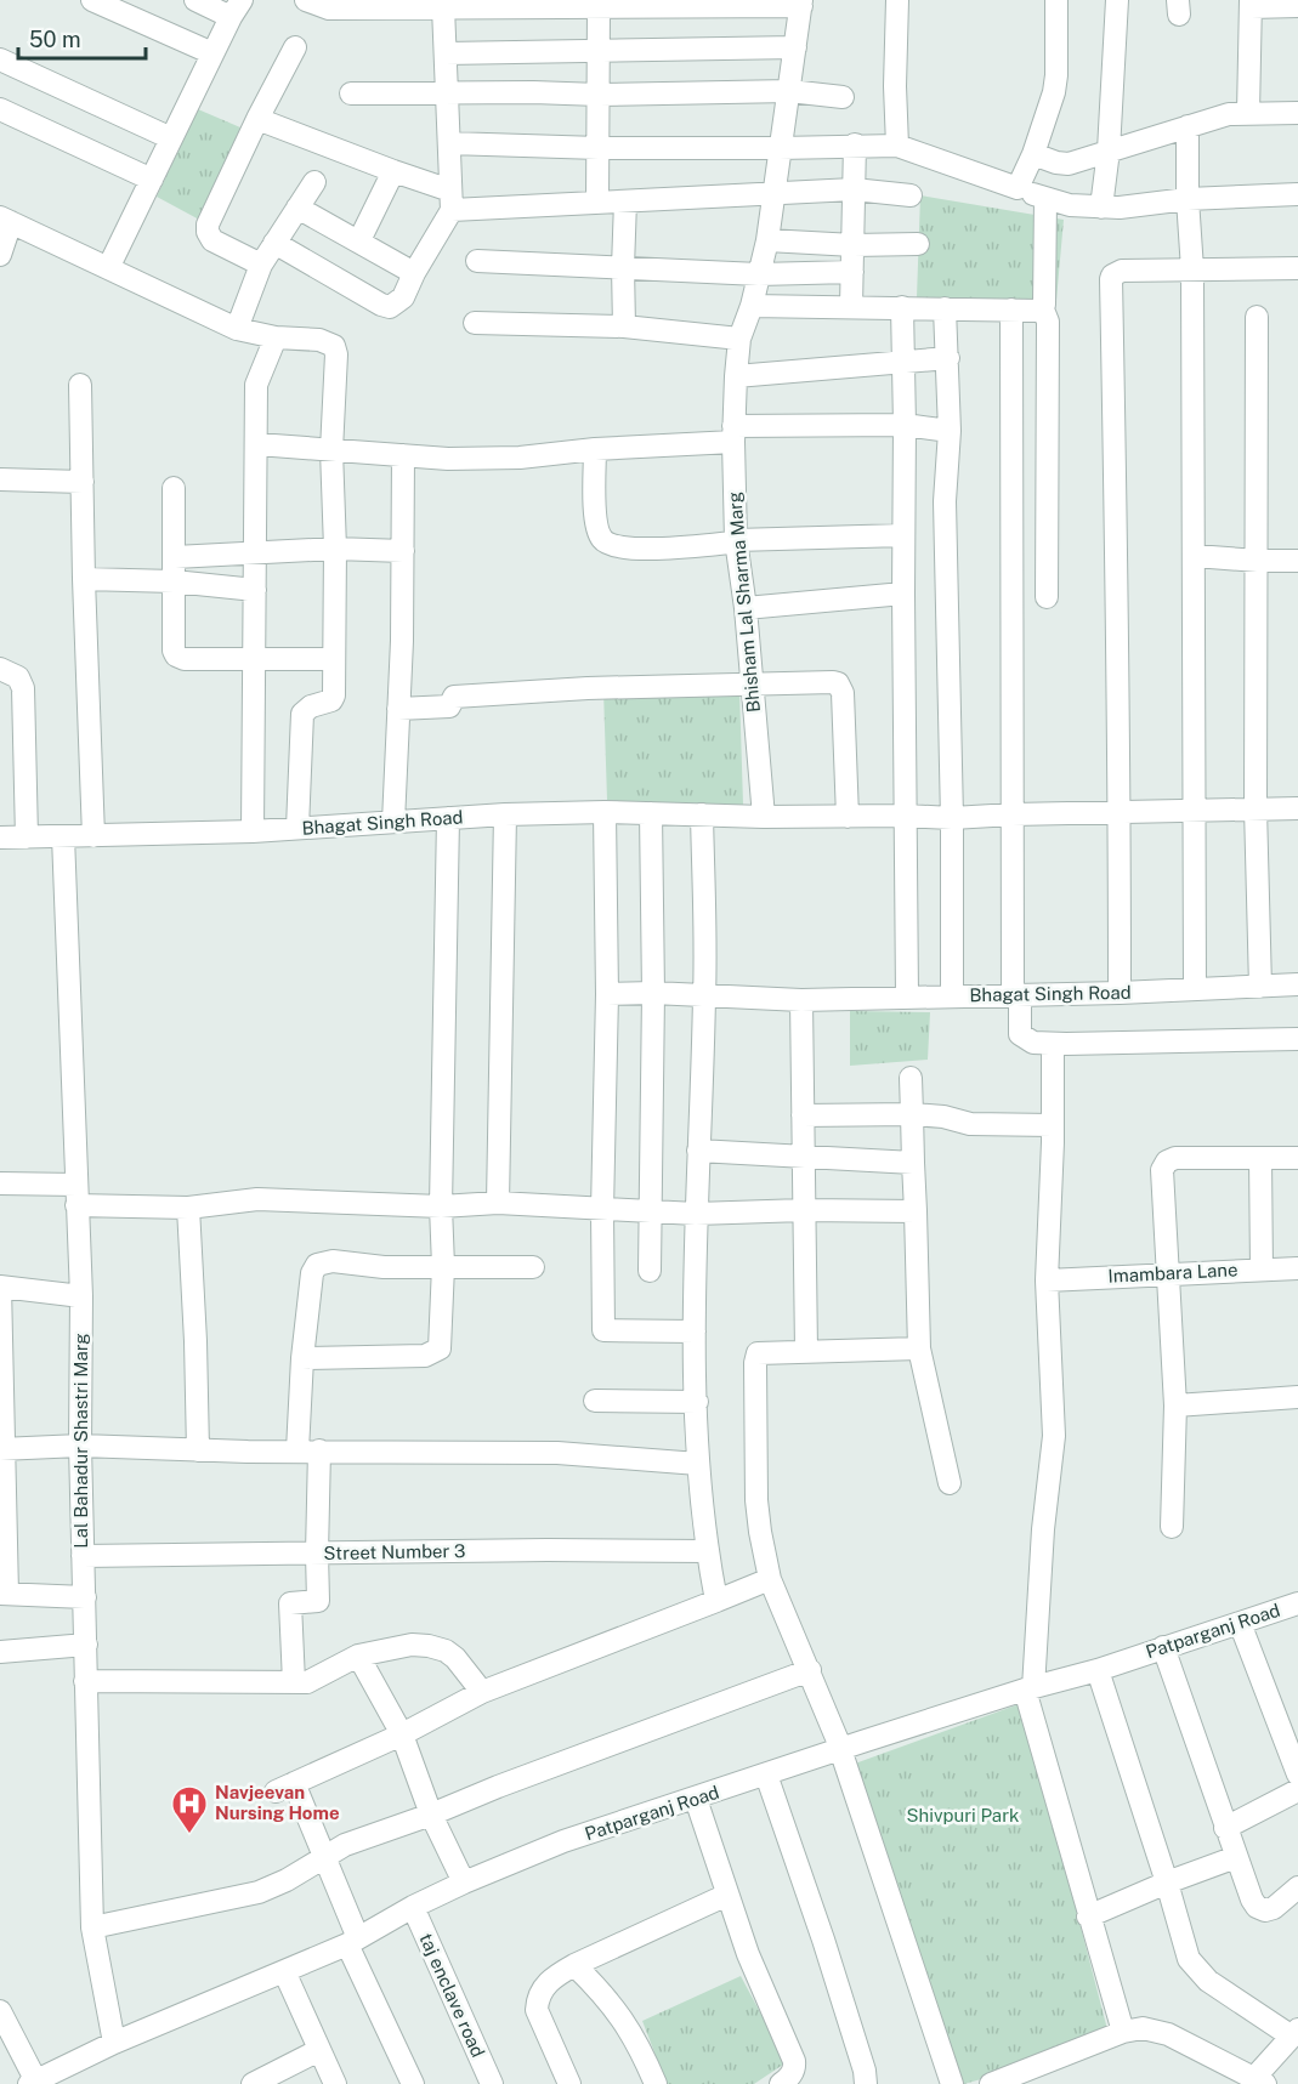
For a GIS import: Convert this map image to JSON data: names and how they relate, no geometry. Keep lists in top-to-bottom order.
{
  "streets": {
    "street": [
      "Bhisham Lal Sharma Marg",
      "Bhagat Singh Road",
      "Imambara Lane",
      "Lal Bahadur Shastri Marg",
      "Street Number 3",
      "Patparganj Road",
      "taj enclave road"
    ]
  },
  "crossings": [
    ["Bhisham Lal Sharma Marg", "Bhagat Singh Road"],
    ["Bhagat Singh Road", "Lal Bahadur Shastri Marg"],
    ["Lal Bahadur Shastri Marg", "Street Number 3"],
    ["Lal Bahadur Shastri Marg", "Patparganj Road"],
    ["Patparganj Road", "taj enclave road"]
  ],
  "parks": ["Shivpuri Park"],
  "places": {
    "hospital": ["Navjeevan Nursing Home"]
  },
  "scale_bar": "50 m"
}
